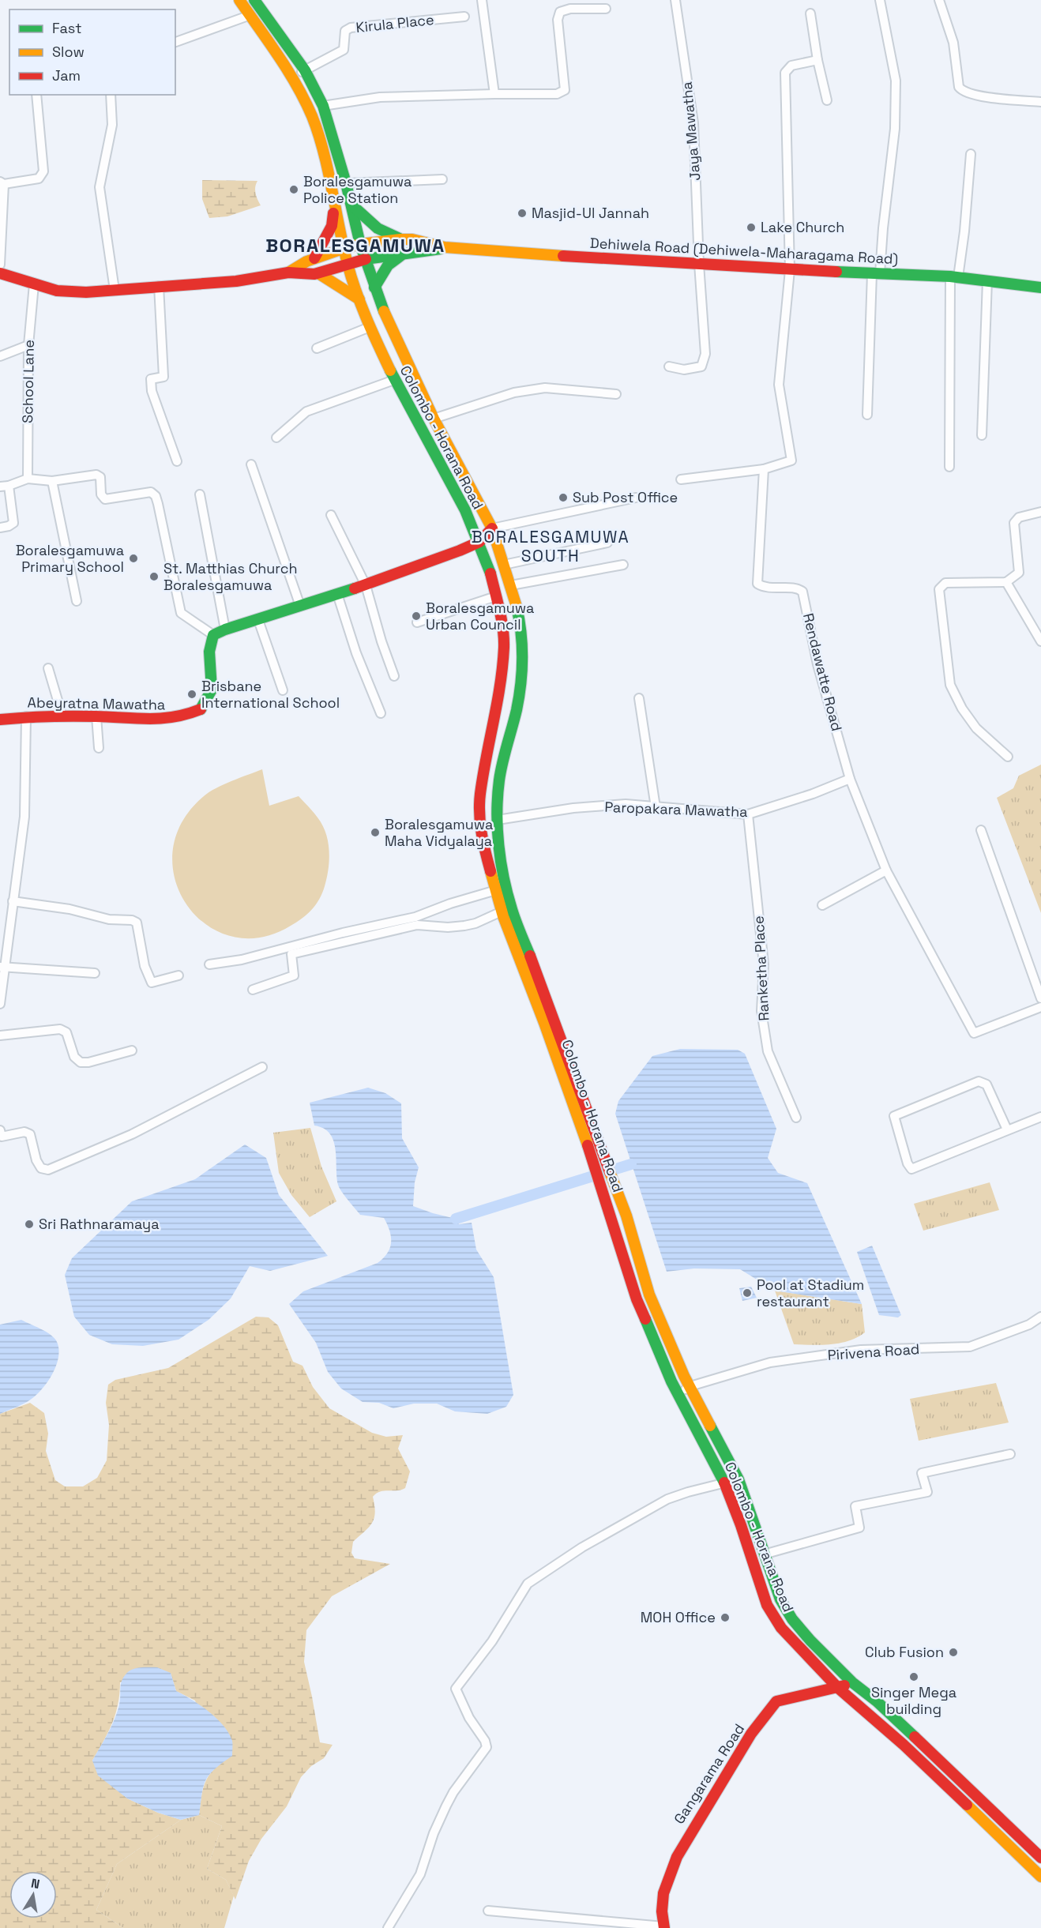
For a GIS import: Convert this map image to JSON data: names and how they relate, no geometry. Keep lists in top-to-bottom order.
{
  "streets": {
    "main road": [
      "Dehiwela Road (Dehiwela-Maharagama Road)",
      "Colombo - Horana Road",
      "Abeyratna Mawatha",
      "Gangarama Road"
    ],
    "street": [
      "Kirula Place",
      "Jaya Mawatha",
      "School Lane",
      "Rendawatte Road",
      "Paropakara Mawatha",
      "Ranketha Place",
      "Pirivena Road"
    ]
  },
  "crossings": [
    ["Kirula Place", "Colombo - Horana Road"],
    ["Jaya Mawatha", "Dehiwela Road (Dehiwela-Maharagama Road)"],
    ["Dehiwela Road (Dehiwela-Maharagama Road)", "Colombo - Horana Road"],
    ["Colombo - Horana Road", "Paropakara Mawatha"],
    ["Colombo - Horana Road", "Pirivena Road"],
    ["Colombo - Horana Road", "Gangarama Road"],
    ["Rendawatte Road", "Paropakara Mawatha"],
    ["Paropakara Mawatha", "Ranketha Place"]
  ],
  "districts": ["BORALESGAMUWA", "BORALESGAMUWA SOUTH"],
  "places": [
    "Boralesgamuwa Police Station",
    "Masjid-Ul Jannah",
    "Lake Church",
    "Sub Post Office",
    "Boralesgamuwa Primary School",
    "St. Matthias Church Boralesgamuwa",
    "Boralesgamuwa Urban Council",
    "Brisbane International School",
    "Boralesgamuwa Maha Vidyalaya",
    "Sri Rathnaramaya",
    "Pool at Stadium restaurant",
    "MOH Office",
    "Club Fusion",
    "Singer Mega building"
  ],
  "legend": ["Fast", "Slow", "Jam"],
  "north": "top"
}
